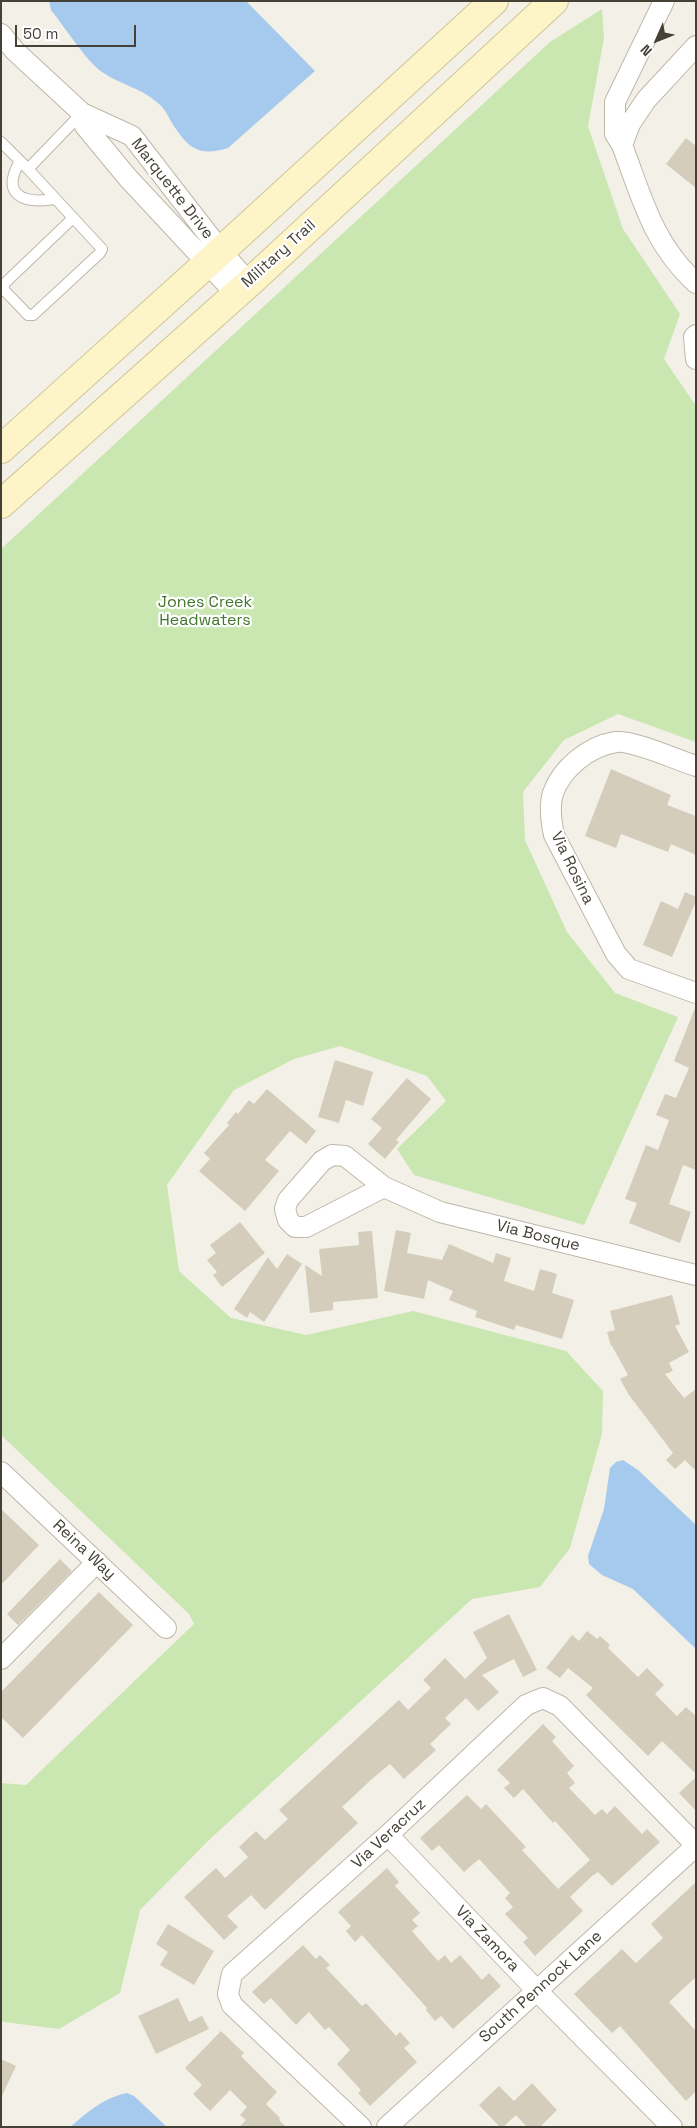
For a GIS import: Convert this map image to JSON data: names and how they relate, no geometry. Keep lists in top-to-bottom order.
{
  "streets": {
    "main road": ["Military Trail"],
    "street": [
      "Marquette Drive",
      "Via Rosina",
      "Via Bosque",
      "Reina Way",
      "Via Veracruz",
      "Via Zamora",
      "South Pennock Lane"
    ]
  },
  "crossings": [
    ["Marquette Drive", "Military Trail"],
    ["Via Veracruz", "Via Zamora"],
    ["Via Veracruz", "South Pennock Lane"],
    ["Via Zamora", "South Pennock Lane"]
  ],
  "parks": ["Jones Creek Headwaters"],
  "scale_bar": "50 m",
  "north": "bottom left"
}
